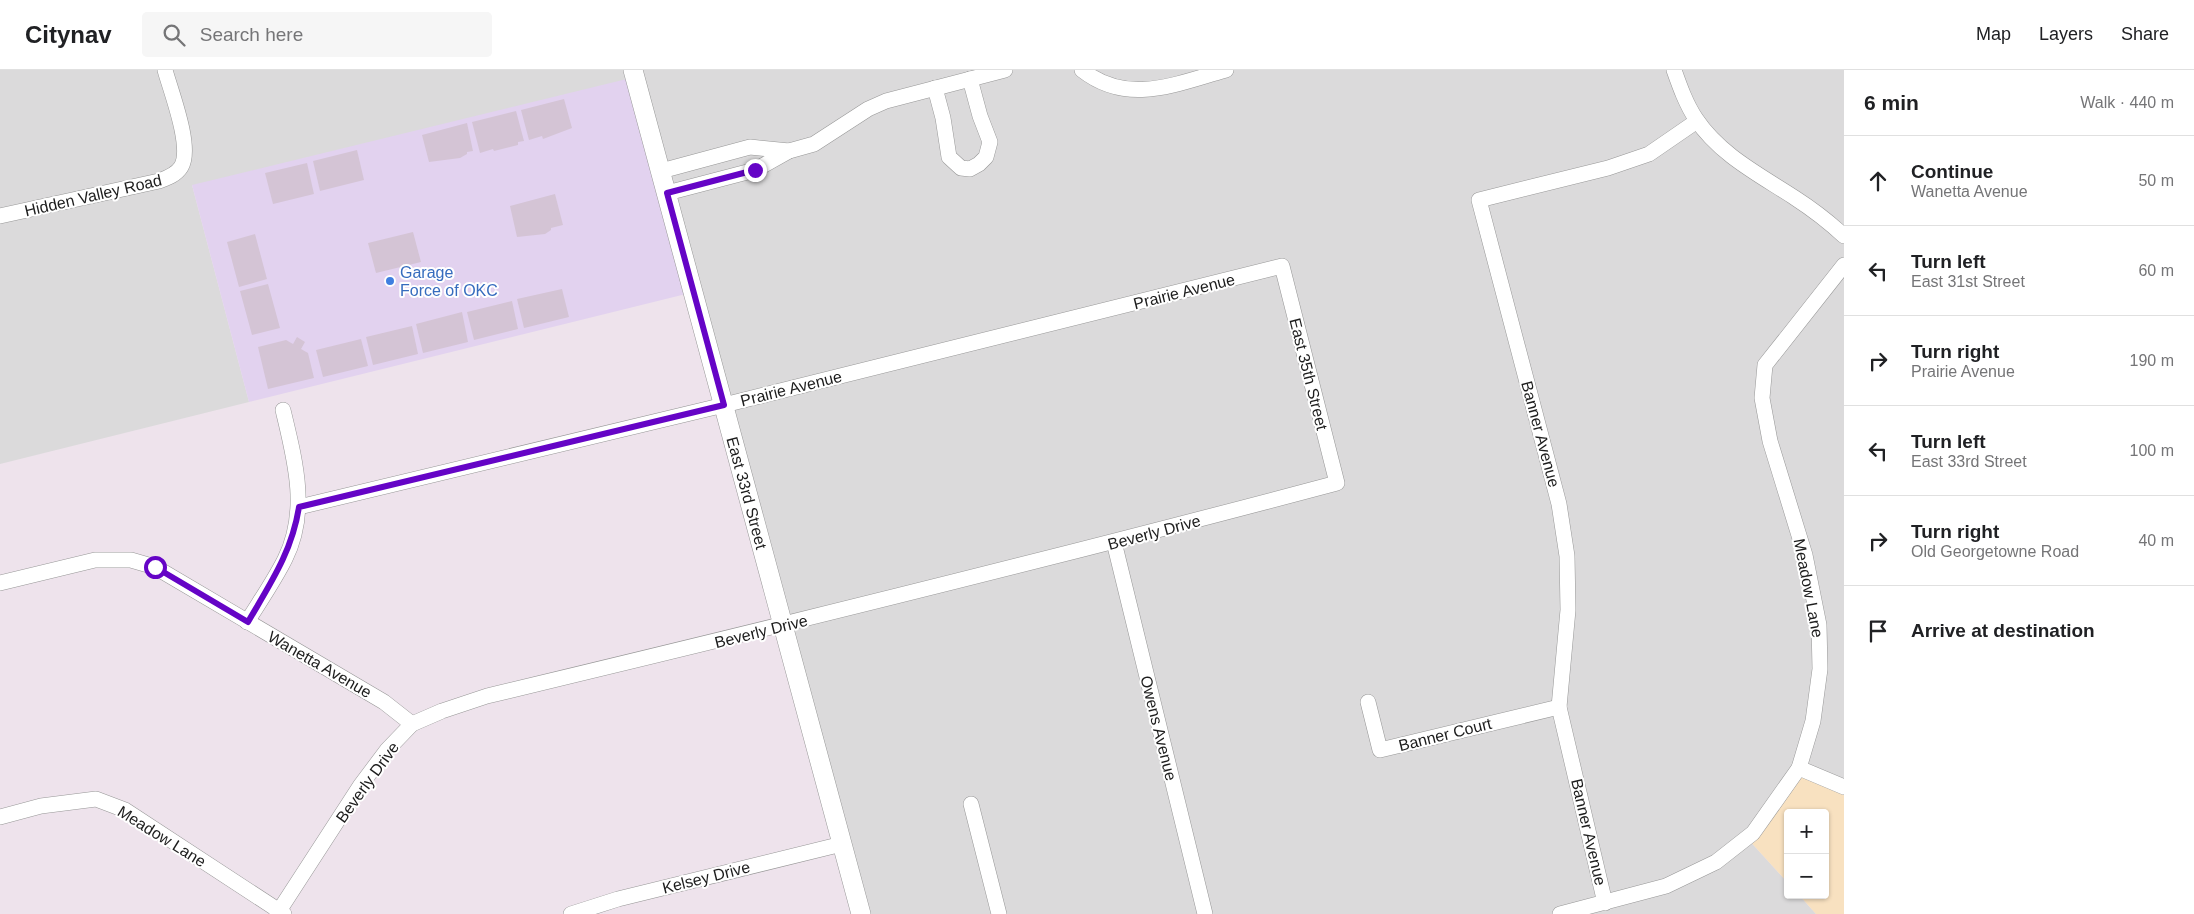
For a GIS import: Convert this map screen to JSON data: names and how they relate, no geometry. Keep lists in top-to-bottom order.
{
  "streets": {
    "street": [
      "Hidden Valley Road",
      "Prairie Avenue",
      "East 35th Street",
      "Banner Avenue",
      "East 33rd Street",
      "Beverly Drive",
      "Meadow Lane",
      "Wanetta Avenue",
      "Owens Avenue",
      "Banner Court",
      "Kelsey Drive"
    ]
  },
  "crossings": [
    ["Prairie Avenue", "East 35th Street"],
    ["Prairie Avenue", "East 33rd Street"],
    ["East 35th Street", "Beverly Drive"],
    ["Banner Avenue", "Meadow Lane"],
    ["Banner Avenue", "Banner Court"],
    ["East 33rd Street", "Beverly Drive"],
    ["East 33rd Street", "Kelsey Drive"],
    ["Beverly Drive", "Meadow Lane"],
    ["Beverly Drive", "Wanetta Avenue"],
    ["Beverly Drive", "Owens Avenue"]
  ],
  "places": ["Garage Force of OKC"],
  "page": {
    "header": "Citynav",
    "search": "Search here",
    "nav": ["Map", "Layers", "Share"],
    "heading": ["6 min", "Walk · 440 m"],
    "list": [
      ["Continue", "Wanetta Avenue", "50 m"],
      ["Turn left", "East 31st Street", "60 m"],
      ["Turn right", "Prairie Avenue", "190 m"],
      ["Turn left", "East 33rd Street", "100 m"],
      ["Turn right", "Old Georgetowne Road", "40 m"],
      "Arrive at destination"
    ],
    "map_buttons": ["+", "−"]
  }
}
